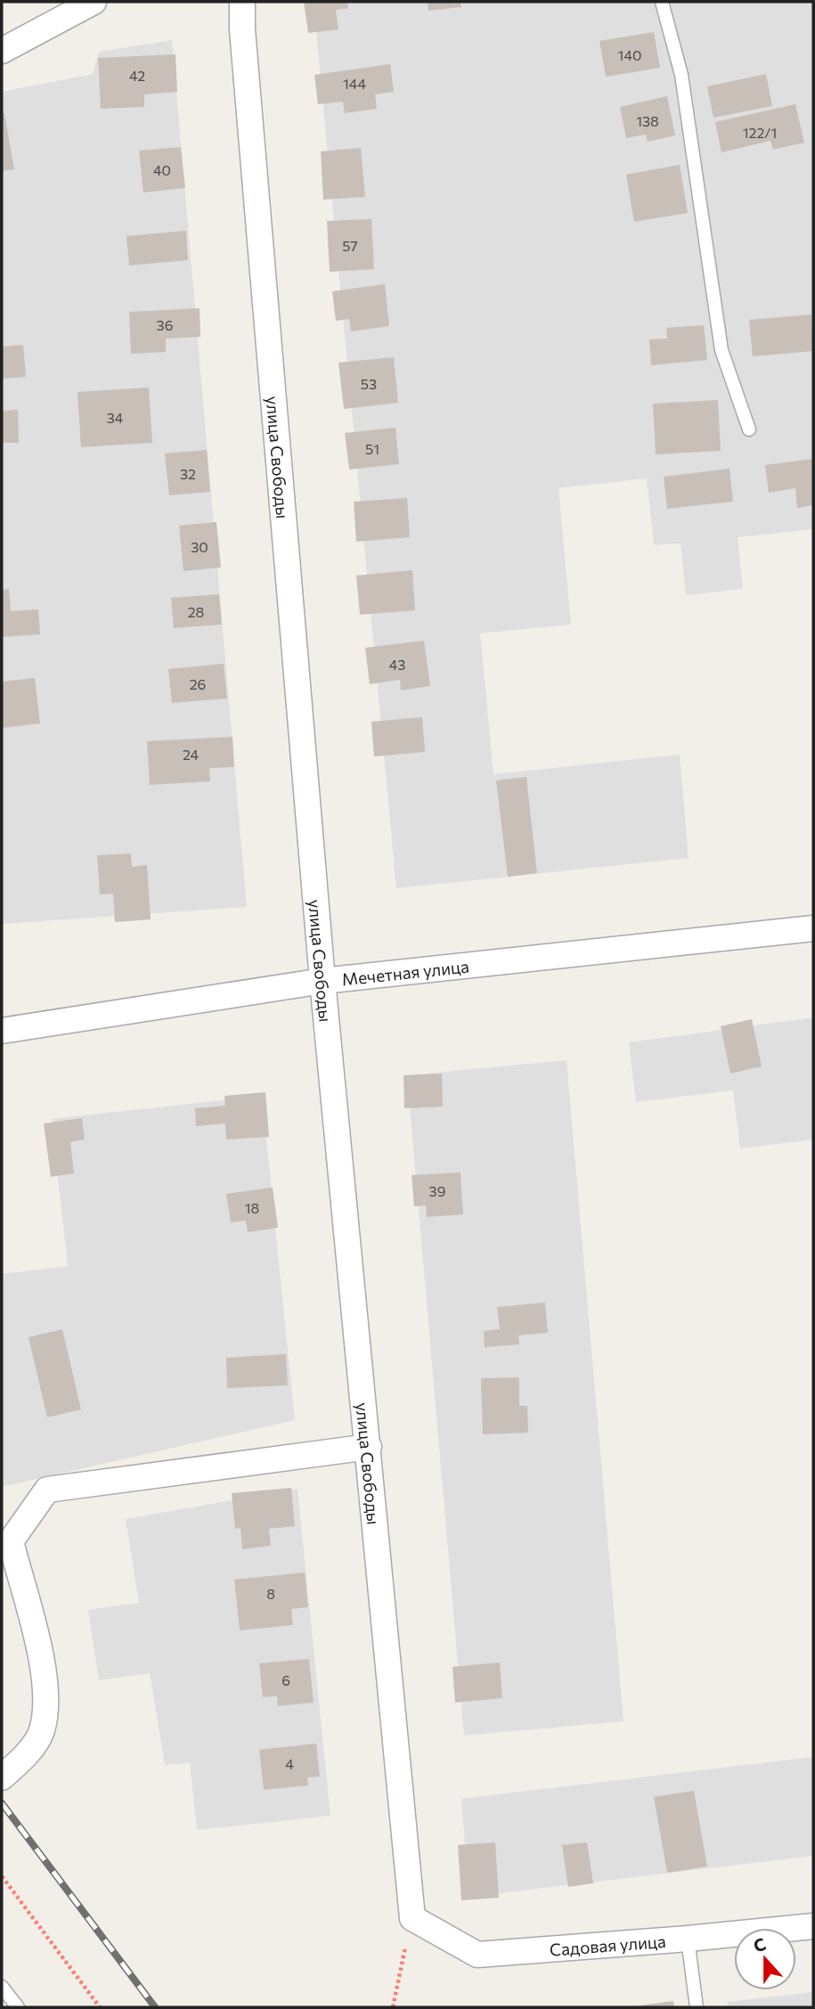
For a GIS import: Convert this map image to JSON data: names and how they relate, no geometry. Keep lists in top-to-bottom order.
{
  "streets": {
    "street": ["улица Свободы", "Мечетная улица", "Садовая улица"]
  },
  "crossings": [
    ["улица Свободы", "Мечетная улица"],
    ["улица Свободы", "Садовая улица"]
  ],
  "house_numbers": [
    "140",
    "42",
    "144",
    "138",
    "122/1",
    "40",
    "57",
    "36",
    "53",
    "34",
    "51",
    "32",
    "30",
    "28",
    "43",
    "26",
    "24",
    "39",
    "18",
    "8",
    "6",
    "4"
  ],
  "north": "top"
}
